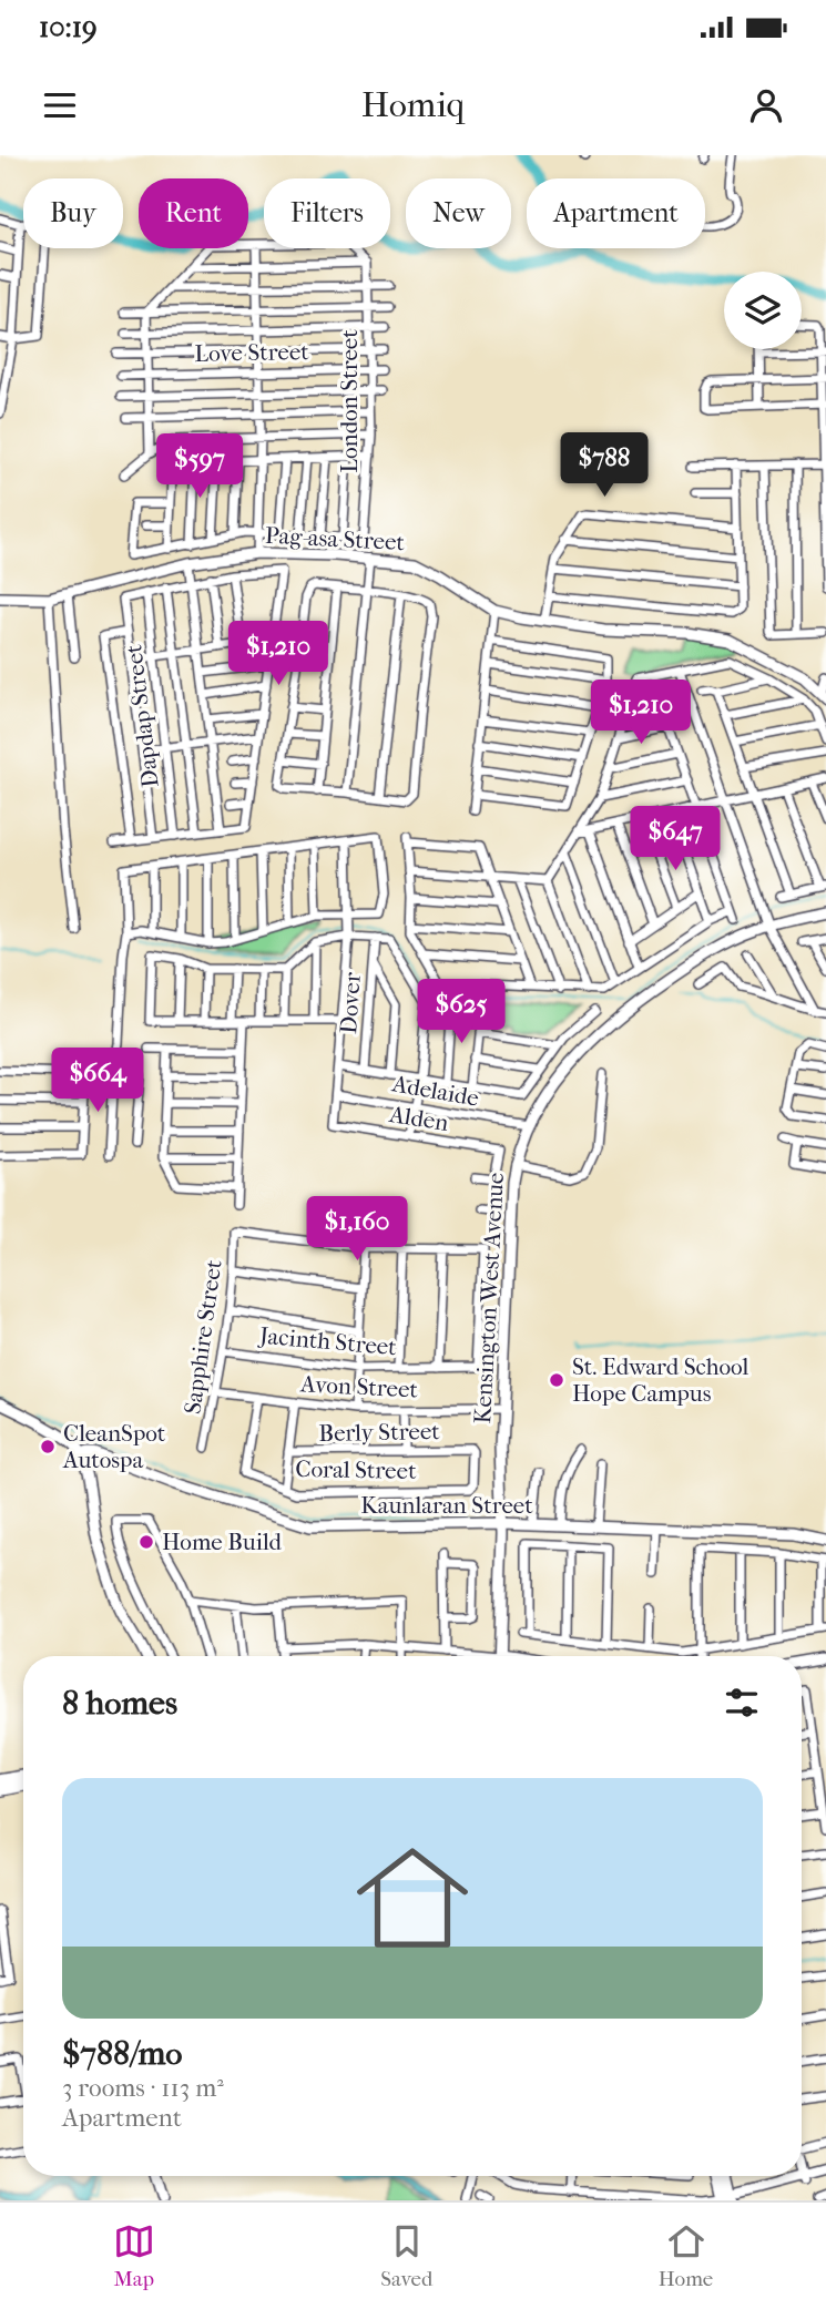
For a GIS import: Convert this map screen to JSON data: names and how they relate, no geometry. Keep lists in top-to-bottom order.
{
  "streets": {
    "street": [
      "Love Street",
      "London Street",
      "Pag-asa Street",
      "Dapdap Street",
      "Dover",
      "Adelaide",
      "Alden",
      "Kensington West Avenue",
      "Sapphire Street",
      "Jacinth Street",
      "Avon Street",
      "Berly Street",
      "Coral Street",
      "Kaunlaran Street"
    ]
  },
  "crossings": [
    ["Love Street", "London Street"],
    ["Adelaide", "Alden"],
    ["Adelaide", "Kensington West Avenue"],
    ["Kensington West Avenue", "Avon Street"],
    ["Kensington West Avenue", "Kaunlaran Street"],
    ["Sapphire Street", "Jacinth Street"],
    ["Sapphire Street", "Avon Street"],
    ["Avon Street", "Coral Street"],
    ["Berly Street", "Coral Street"]
  ],
  "places": ["St. Edward School Hope Campus", "CleanSpot Autospa", "Home Build"],
  "page": {
    "status": "10:19",
    "header": "Homiq",
    "chip": [
      "Buy",
      "Rent",
      "Filters",
      "New",
      "Apartment"
    ],
    "price": [
      "$788",
      "$597",
      "$1,210",
      "$1,210",
      "$647",
      "$625",
      "$664",
      "$1,160"
    ],
    "heading": "8 homes",
    "list": [
      {
        "name": "$788/mo",
        "note": "3 rooms · 113 m² · Apartment"
      }
    ],
    "tabs": ["Map", "Saved", "Home"]
  }
}
